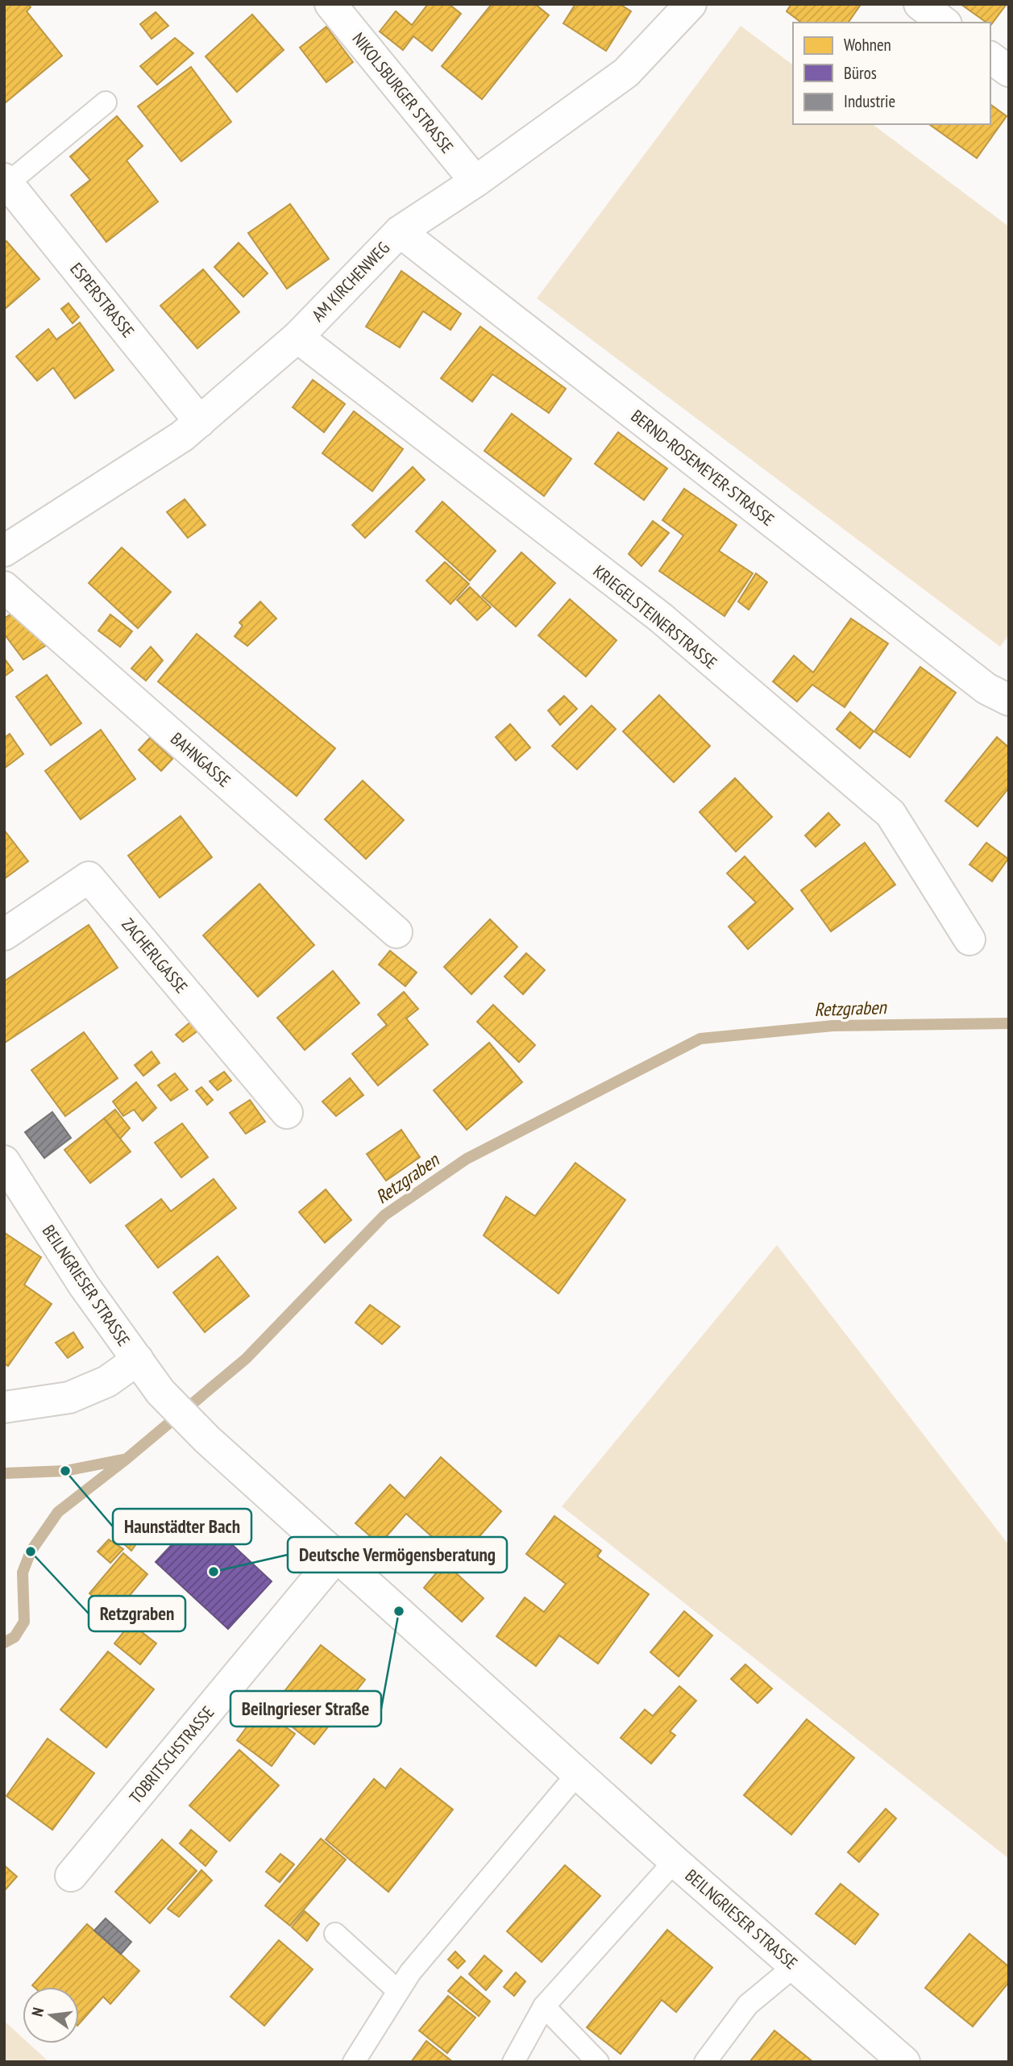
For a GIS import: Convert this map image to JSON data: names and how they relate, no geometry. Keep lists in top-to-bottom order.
{
  "streets": {
    "street": [
      "NIKOLSBURGER STRASSE",
      "AM KIRCHENWEG",
      "ESPERSTRASSE",
      "BERND-ROSEMEYER-STRASSE",
      "KRIEGELSTEINERSTRASSE",
      "BAHNGASSE",
      "ZACHERLGASSE",
      "BEILNGRIESER STRASSE",
      "TOBRITSCHSTRASSE"
    ]
  },
  "crossings": [
    ["NIKOLSBURGER STRASSE", "AM KIRCHENWEG"],
    ["AM KIRCHENWEG", "ESPERSTRASSE"],
    ["AM KIRCHENWEG", "BERND-ROSEMEYER-STRASSE"],
    ["AM KIRCHENWEG", "KRIEGELSTEINERSTRASSE"],
    ["BEILNGRIESER STRASSE", "TOBRITSCHSTRASSE"]
  ],
  "water": ["Retzgraben"],
  "places": [
    "Haunstädter Bach",
    "Retzgraben",
    "Deutsche Vermögensberatung",
    "Beilngrieser Straße"
  ],
  "legend": ["Wohnen", "Büros", "Industrie"],
  "north": "left"
}
